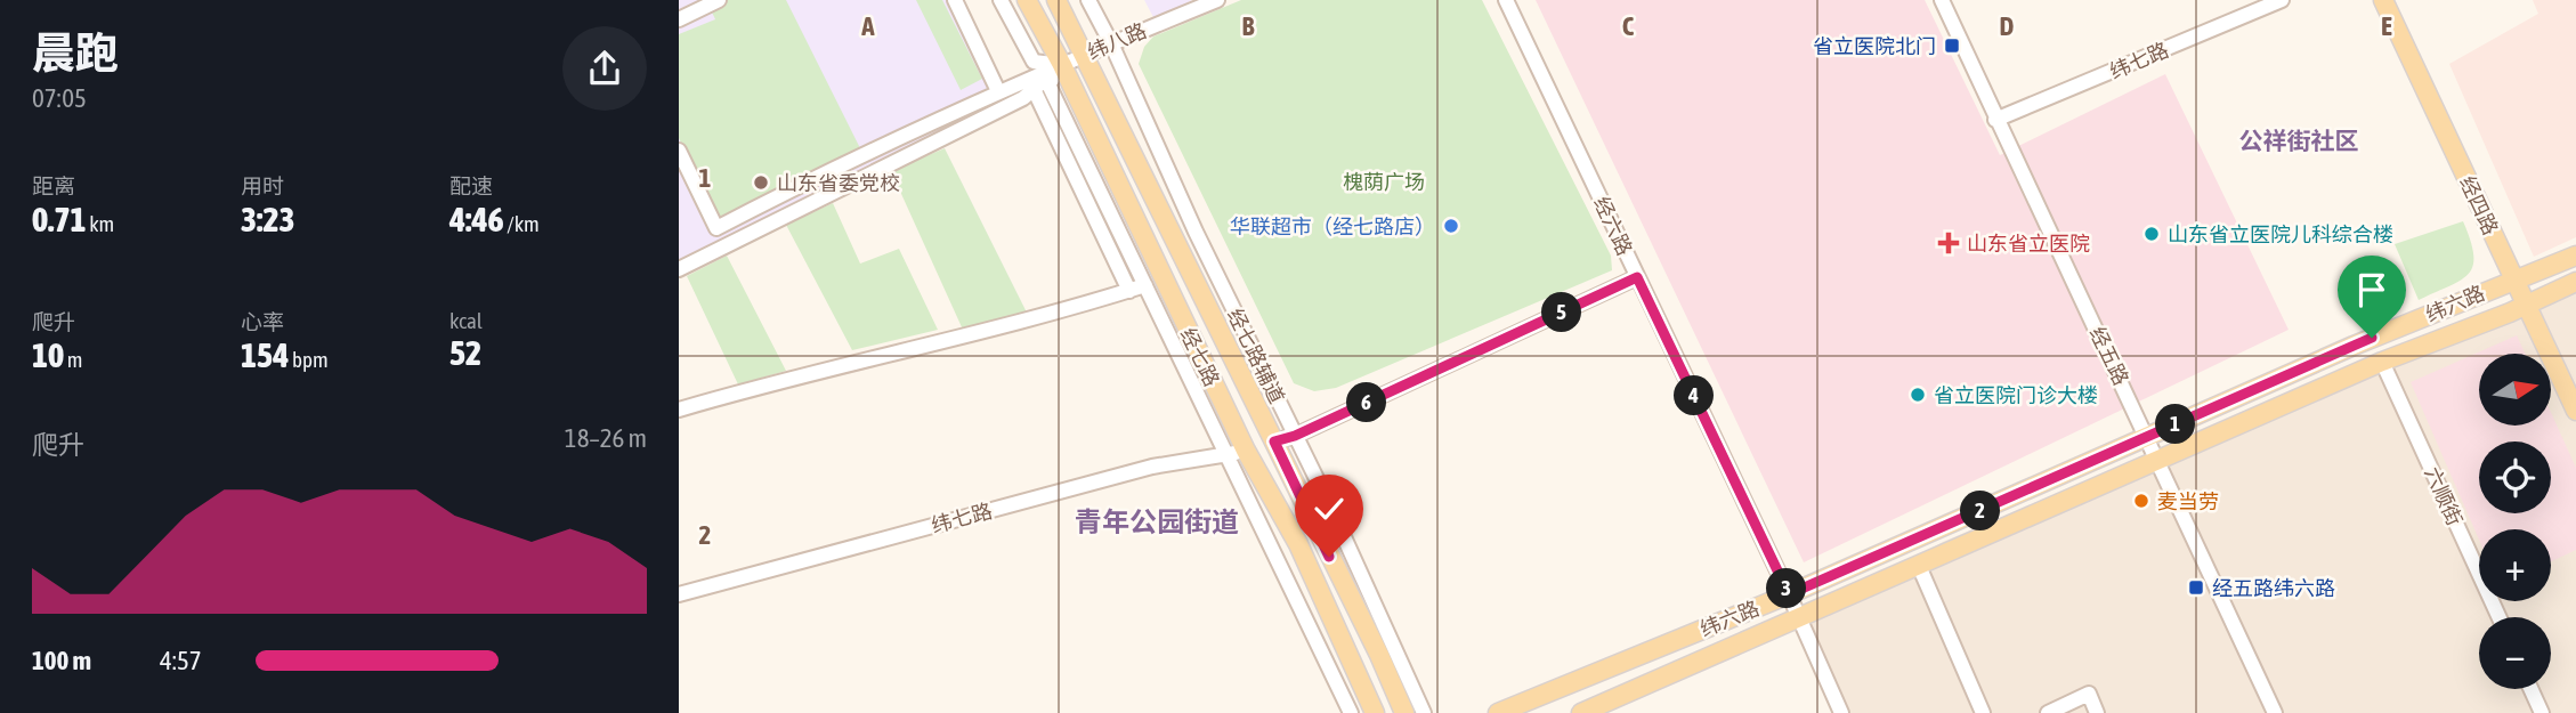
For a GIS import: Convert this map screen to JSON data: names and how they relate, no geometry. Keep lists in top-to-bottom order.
{
  "streets": {
    "main road": ["经四路", "纬六路", "经七路"],
    "street": [
      "纬八路",
      "纬七路",
      "经六路",
      "经七路辅道",
      "经五路",
      "六顺街"
    ]
  },
  "crossings": [
    ["纬八路", "经七路辅道"],
    ["纬八路", "经七路"],
    ["纬七路", "经五路"],
    ["纬七路", "经七路"],
    ["经四路", "纬六路"],
    ["经六路", "纬六路"],
    ["纬六路", "经五路"],
    ["纬六路", "六顺街"]
  ],
  "districts": ["公祥街社区", "青年公园街道"],
  "parks": ["槐荫广场"],
  "places": {
    "transit": ["省立医院北门", "经五路纬六路"],
    "other": [
      "山东省委党校",
      "华联超市（经七路店）",
      "山东省立医院儿科综合楼",
      "省立医院门诊大楼",
      "麦当劳"
    ],
    "health": ["山东省立医院"]
  },
  "north": "right",
  "page": {
    "heading": ["晨跑", "07:05"],
    "stats": [
      ["距离", "0.71 km"],
      ["用时", "3:23"],
      ["配速", "4:46 /km"],
      ["爬升", "10 m"],
      ["心率", "154 bpm"],
      ["kcal", "52"]
    ],
    "pins": [
      "5",
      "4",
      "6",
      "1",
      "2",
      "3"
    ],
    "map_buttons": ["+", "−"],
    "chart": ["爬升", "18–26 m"],
    "list": [
      {
        "name": "100 m",
        "note": "4:57"
      }
    ]
  },
  "grid": {
    "columns": [
      "A",
      "B",
      "C",
      "D",
      "E"
    ],
    "rows": ["1", "2"]
  }
}
